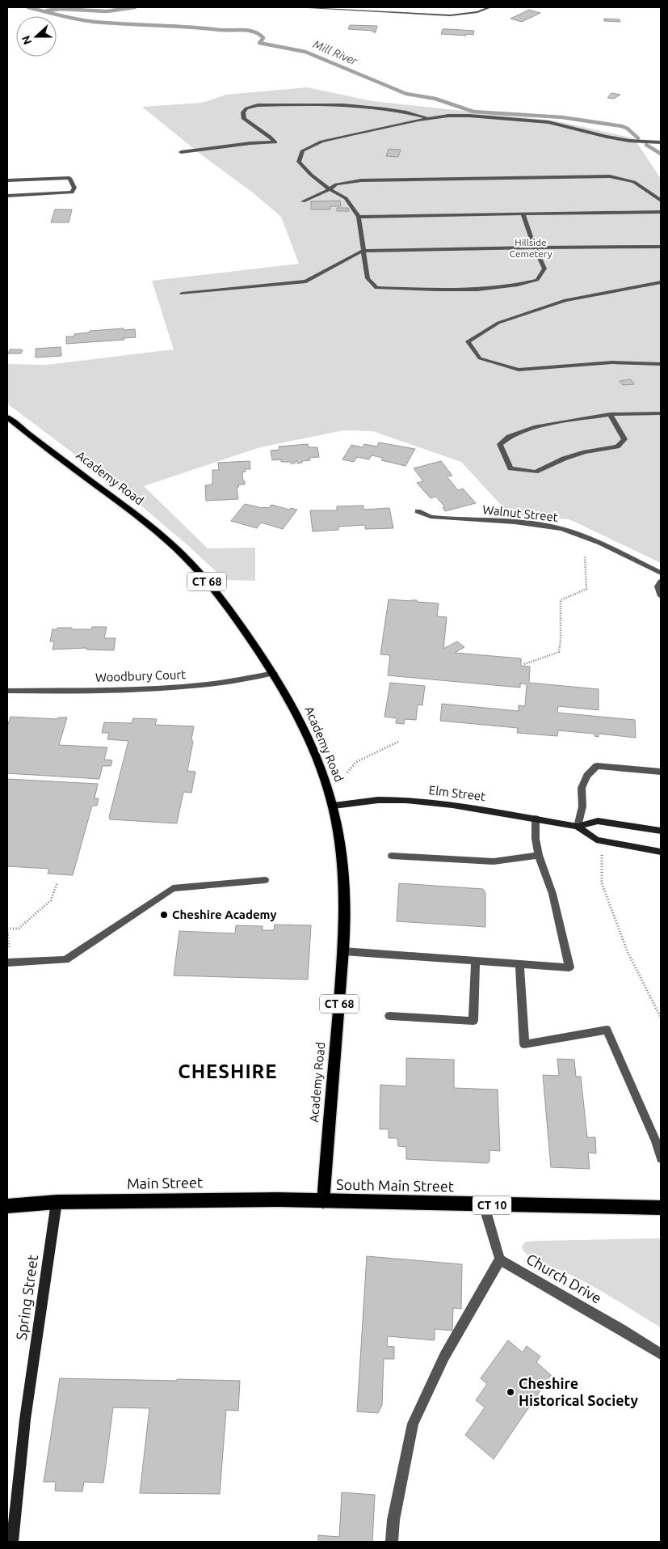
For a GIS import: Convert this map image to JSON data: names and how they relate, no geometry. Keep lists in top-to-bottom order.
{
  "streets": {
    "highway": ["Main Street", "South Main Street", "CT 10"],
    "main road": ["Academy Road", "CT 68"],
    "street": [
      "Walnut Street",
      "Woodbury Court",
      "Elm Street",
      "Church Drive",
      "Spring Street"
    ]
  },
  "crossings": [
    ["Academy Road", "Woodbury Court"],
    ["Academy Road", "Elm Street"],
    ["Academy Road", "Main Street"],
    ["Academy Road", "South Main Street"],
    ["Main Street", "South Main Street"],
    ["Main Street", "Spring Street"]
  ],
  "districts": ["CHESHIRE"],
  "water": ["Mill River"],
  "parks": ["Hillside Cemetery"],
  "places": ["Cheshire Academy", "Cheshire Historical Society"],
  "north": "left"
}
